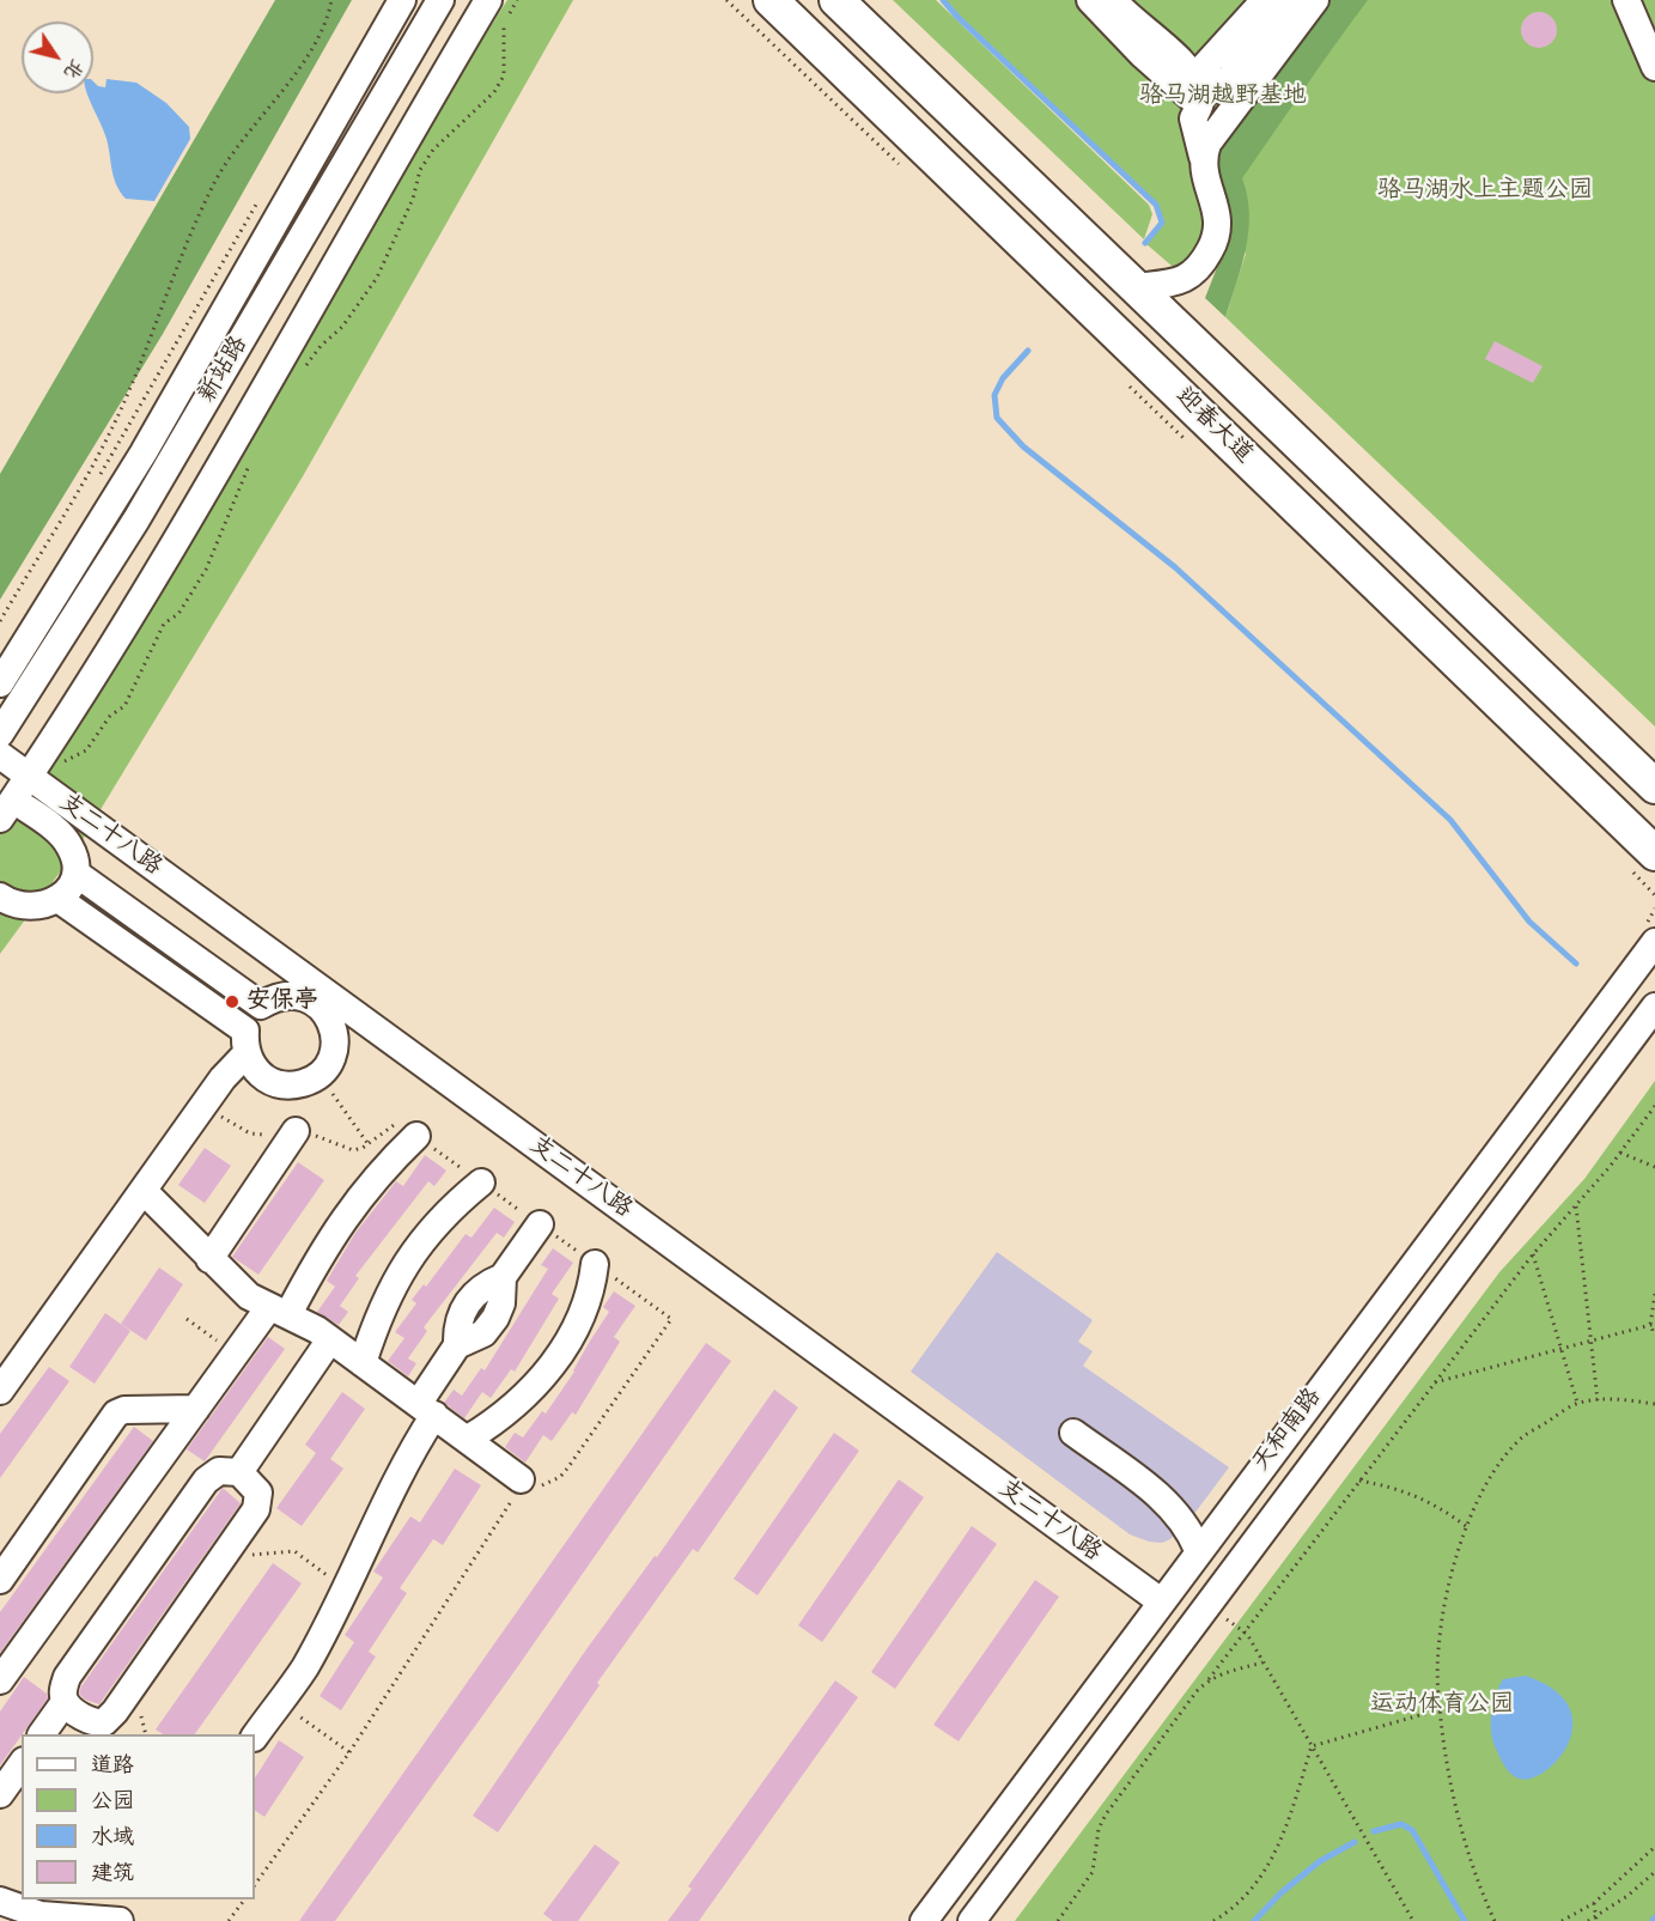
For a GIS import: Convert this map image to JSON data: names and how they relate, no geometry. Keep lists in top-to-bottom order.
{
  "streets": {
    "main road": ["迎春大道"],
    "street": ["新站路", "支二十八路", "天和南路"]
  },
  "crossings": [
    ["支二十八路", "天和南路"]
  ],
  "parks": ["骆马湖越野基地", "骆马湖水上主题公园", "运动体育公园"],
  "places": ["安保亭"],
  "legend": [
    "道路",
    "公园",
    "水域",
    "建筑"
  ],
  "north": "bottom right"
}
